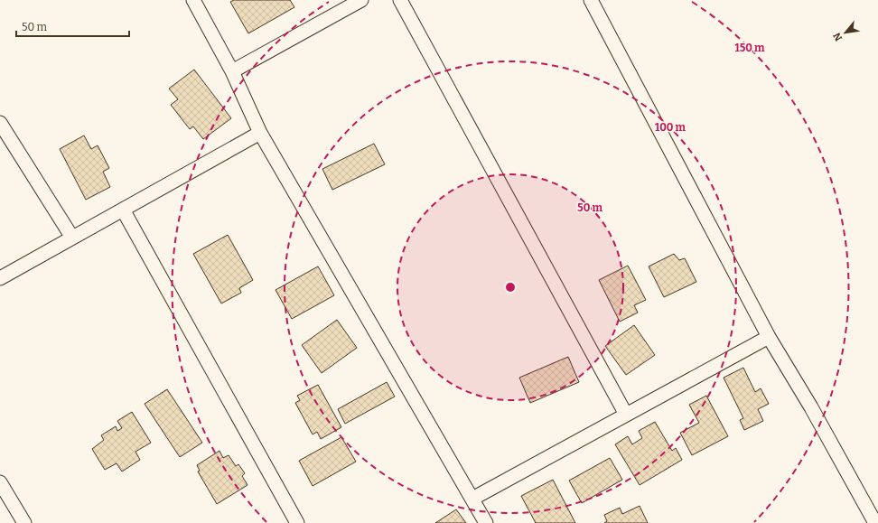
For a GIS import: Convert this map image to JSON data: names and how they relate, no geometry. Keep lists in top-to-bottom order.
{
  "scale_bar": "50 m",
  "north": "bottom left",
  "rings": ["150 m", "100 m", "50 m"]
}
